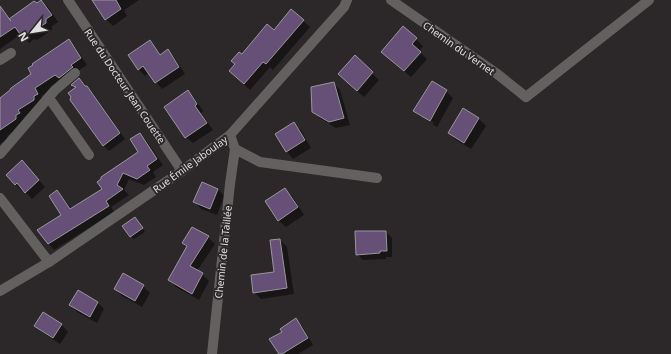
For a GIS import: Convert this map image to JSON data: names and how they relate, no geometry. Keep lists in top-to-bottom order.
{
  "streets": {
    "street": [
      "Chemin du Vernet",
      "Rue du Docteur Jean Couette",
      "Rue Émile Jaboulay",
      "Chemin de la Taillée"
    ]
  },
  "crossings": [
    ["Rue du Docteur Jean Couette", "Rue Émile Jaboulay"],
    ["Rue Émile Jaboulay", "Chemin de la Taillée"]
  ],
  "north": "bottom left"
}
